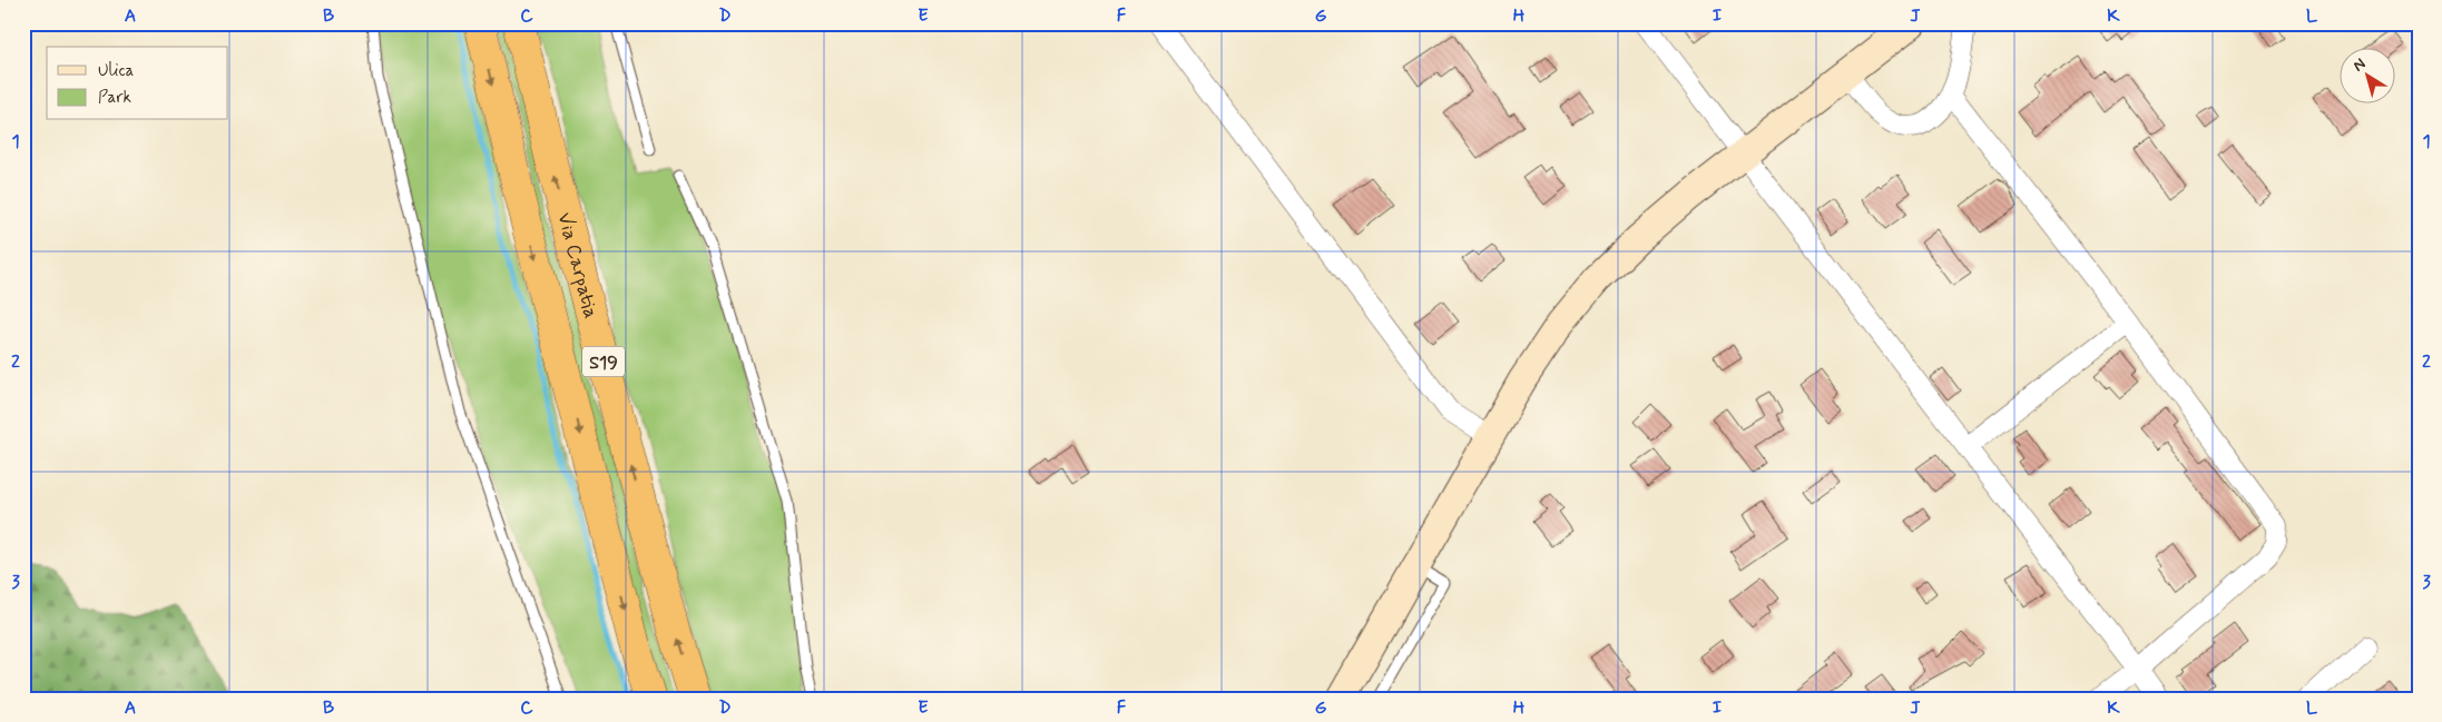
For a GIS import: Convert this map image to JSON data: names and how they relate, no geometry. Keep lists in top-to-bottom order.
{
  "streets": {
    "highway": ["Via Carpatia", "S19"]
  },
  "legend": ["Ulica", "Park"],
  "north": "top left",
  "grid": {
    "columns": [
      "A",
      "B",
      "C",
      "D",
      "E",
      "F",
      "G",
      "H",
      "I",
      "J",
      "K",
      "L"
    ],
    "rows": ["1", "2", "3"]
  }
}
